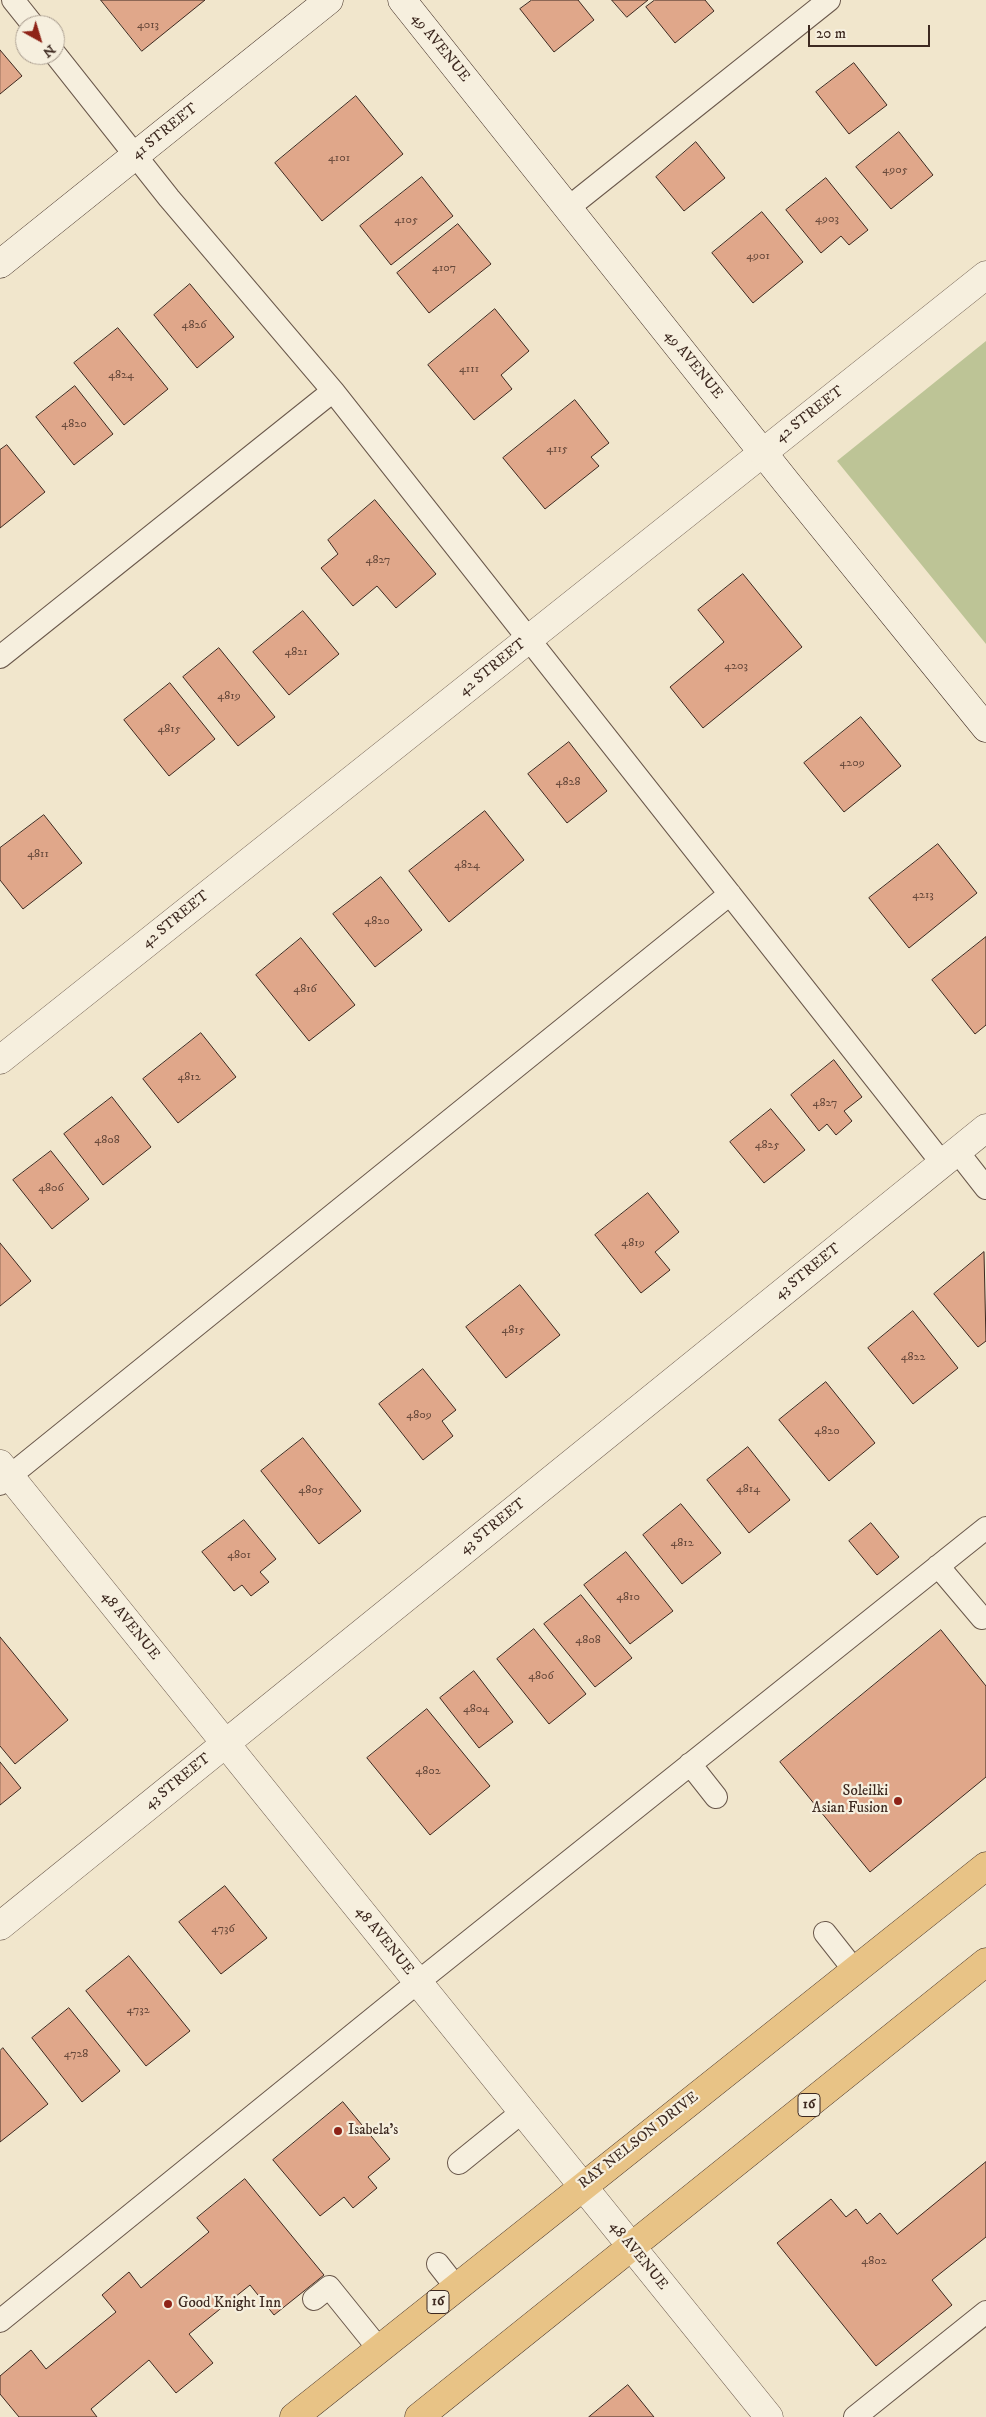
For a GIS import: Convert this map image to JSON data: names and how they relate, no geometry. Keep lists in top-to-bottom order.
{
  "streets": {
    "highway": ["16", "RAY NELSON DRIVE"],
    "street": [
      "49 AVENUE",
      "41 STREET",
      "42 STREET",
      "43 STREET",
      "48 AVENUE"
    ]
  },
  "crossings": [
    ["49 AVENUE", "42 STREET"],
    ["43 STREET", "48 AVENUE"],
    ["48 AVENUE", "16"],
    ["48 AVENUE", "RAY NELSON DRIVE"]
  ],
  "places": ["Soleilki Asian Fusion", "Isabela's", "Good Knight Inn"],
  "house_numbers": [
    "4013",
    "4101",
    "4905",
    "4903",
    "4105",
    "4901",
    "4107",
    "4826",
    "4111",
    "4824",
    "4820",
    "4115",
    "4827",
    "4821",
    "4203",
    "4819",
    "4815",
    "4209",
    "4828",
    "4811",
    "4824",
    "4213",
    "4820",
    "4816",
    "4812",
    "4827",
    "4808",
    "4825",
    "4806",
    "4819",
    "4815",
    "4822",
    "4809",
    "4820",
    "4814",
    "4805",
    "4812",
    "4801",
    "4810",
    "4808",
    "4806",
    "4804",
    "4802",
    "4736",
    "4732",
    "4728",
    "4802"
  ],
  "scale_bar": "20 m",
  "north": "bottom right"
}
